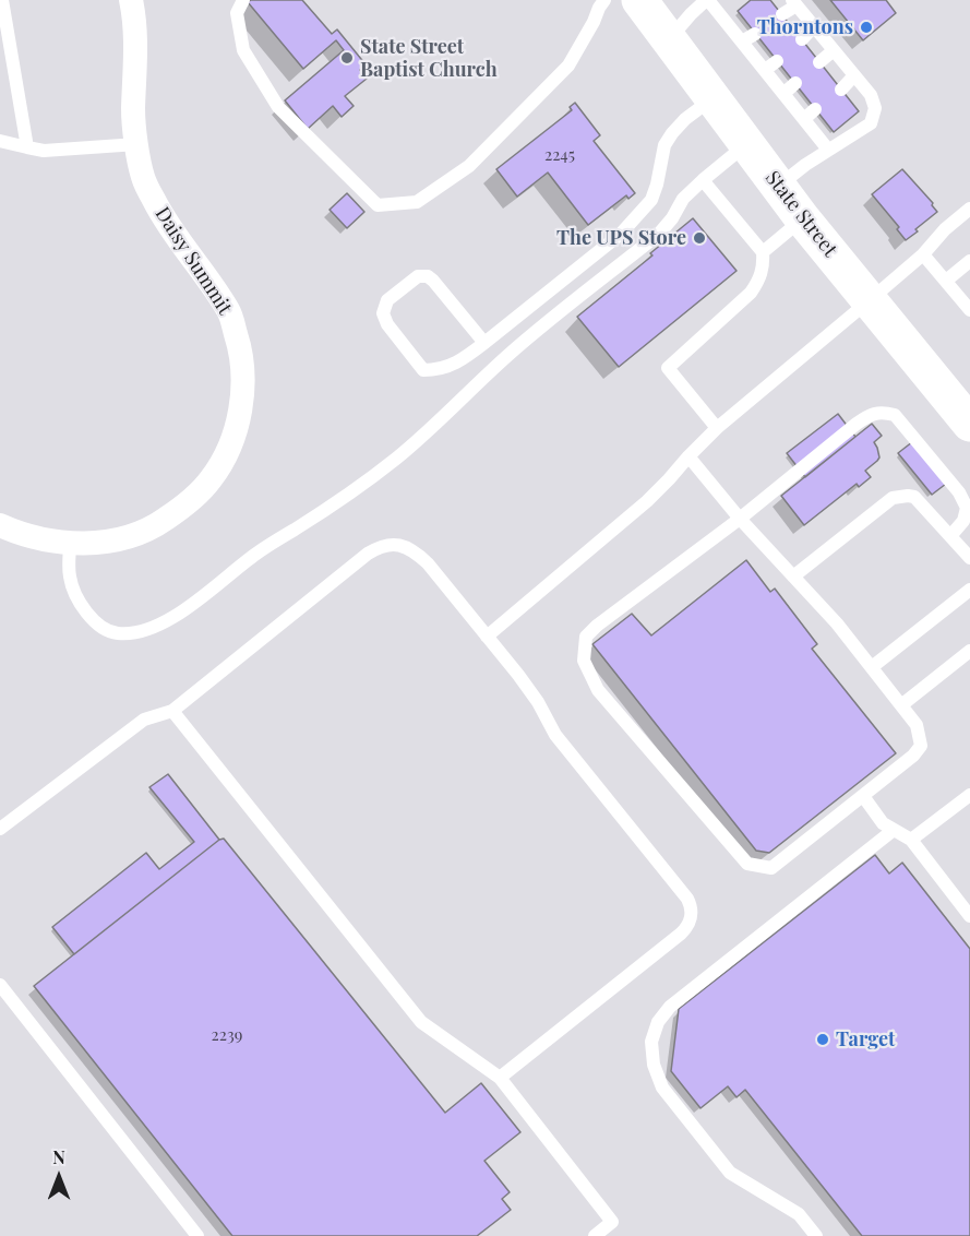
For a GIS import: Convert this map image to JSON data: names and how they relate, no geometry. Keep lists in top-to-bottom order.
{
  "streets": {
    "main road": ["State Street"],
    "street": ["Daisy Summit"]
  },
  "places": [
    "Thorntons",
    "State Street Baptist Church",
    "The UPS Store",
    "Target"
  ],
  "house_numbers": ["2245", "2239"],
  "north": "top"
}
